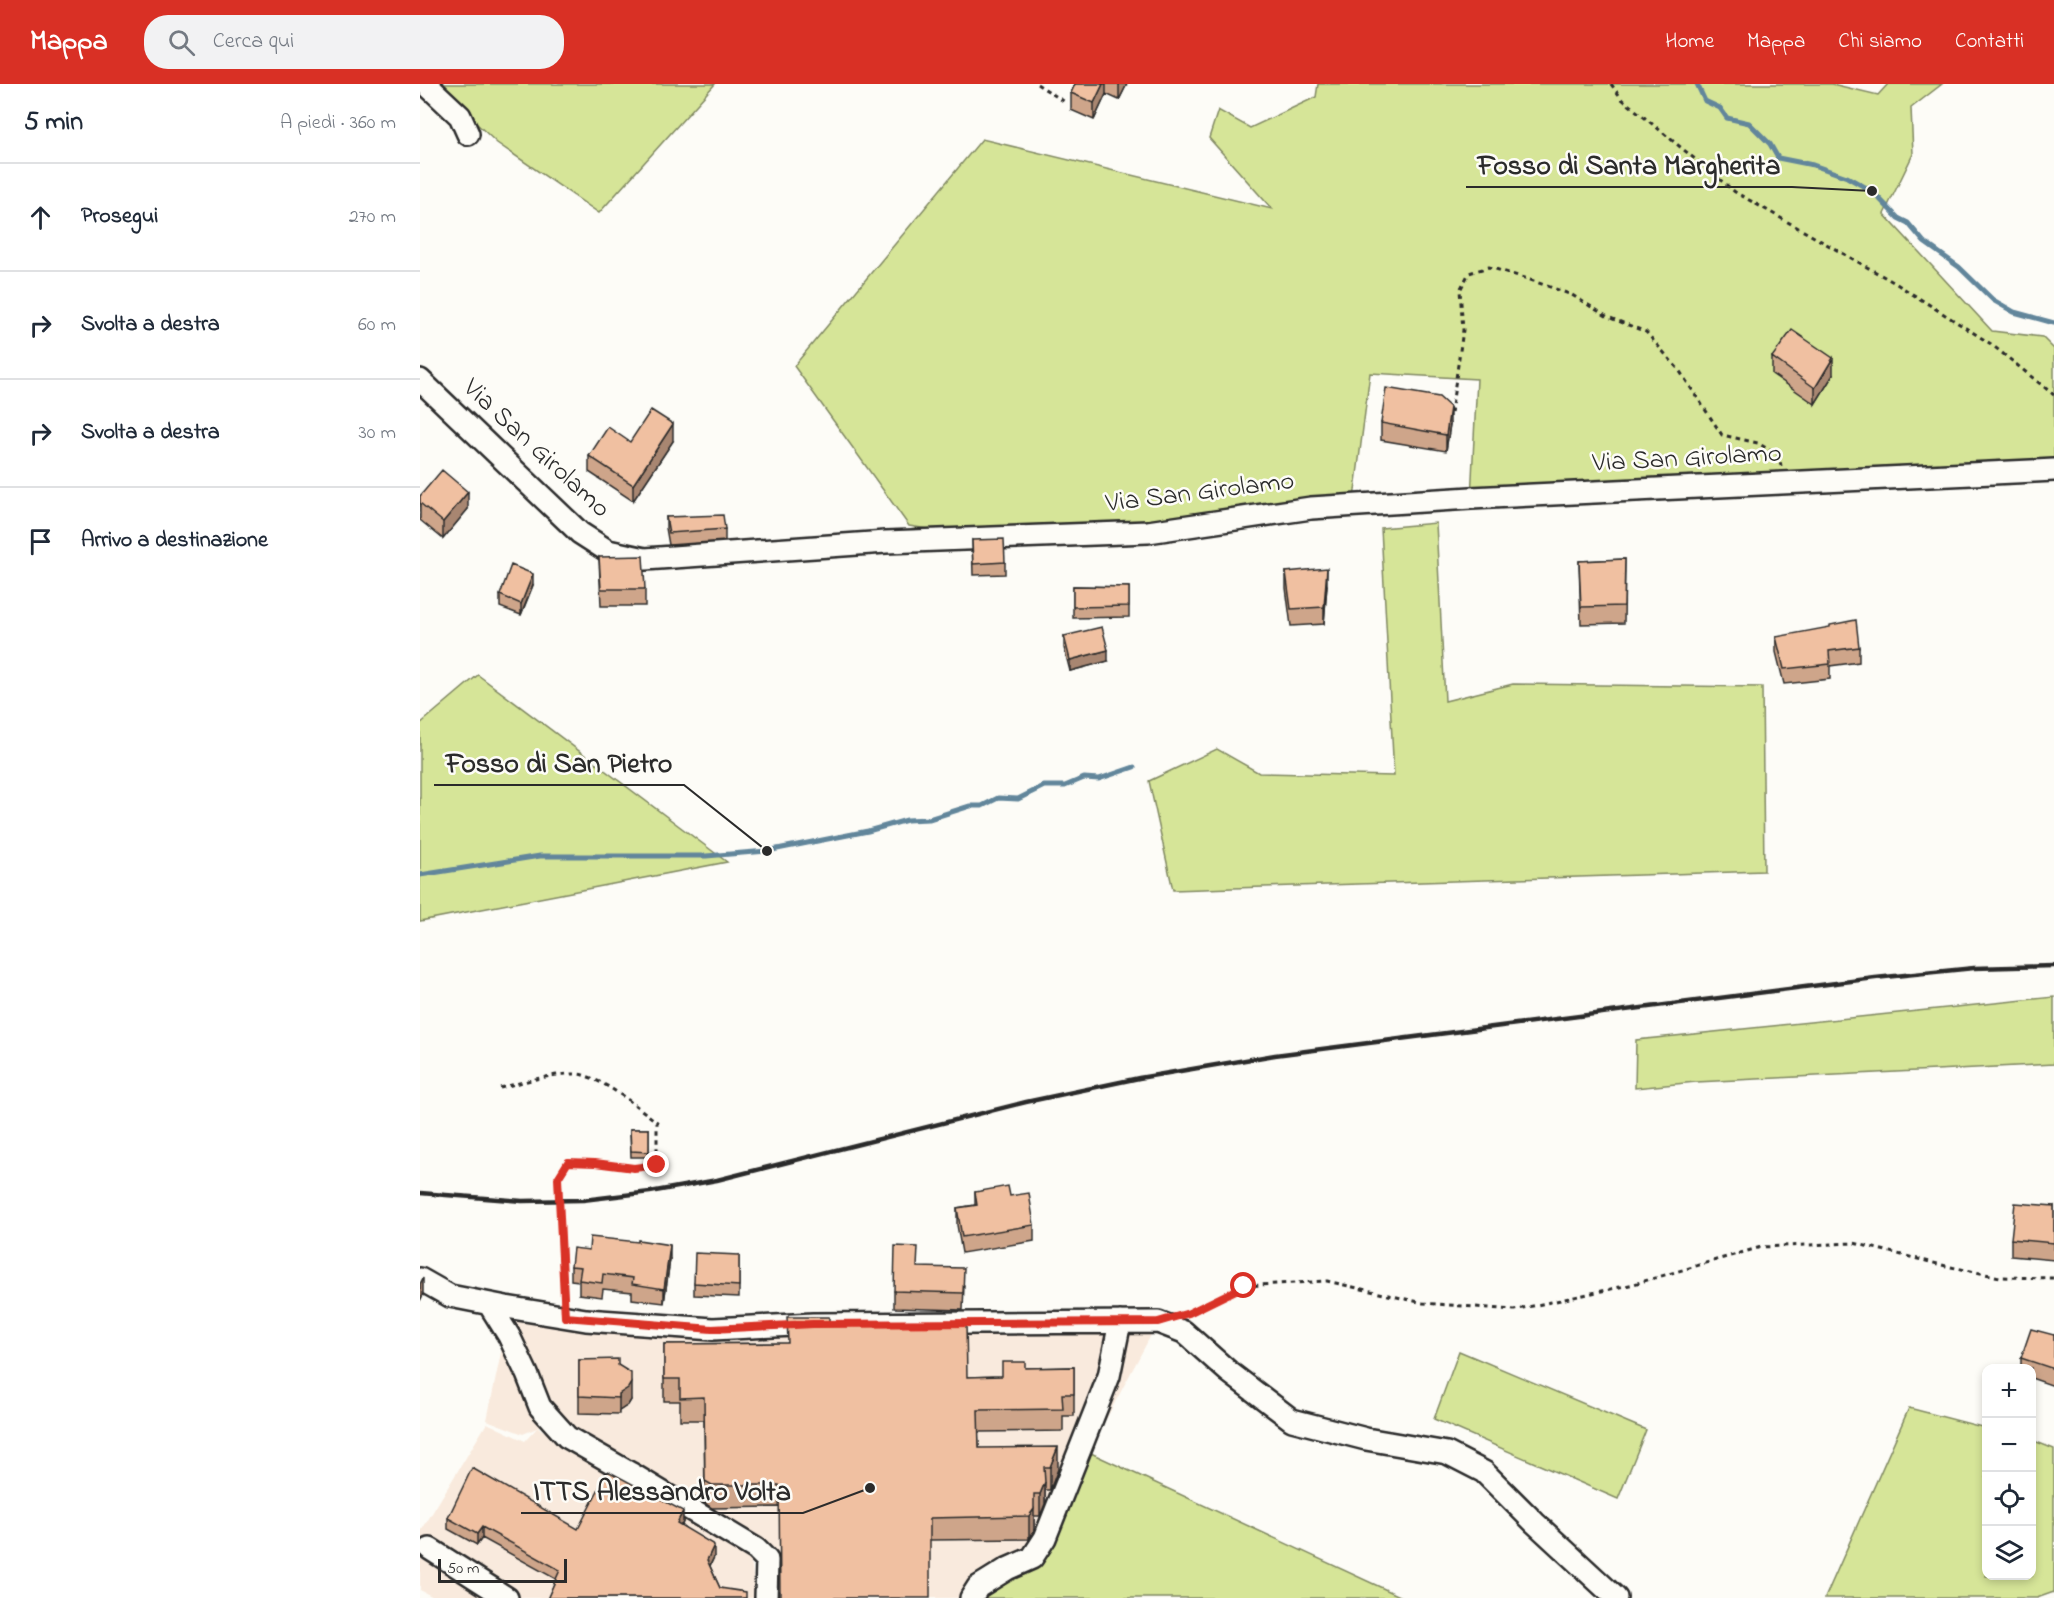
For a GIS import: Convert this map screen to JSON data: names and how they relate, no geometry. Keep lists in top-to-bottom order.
{
  "streets": {
    "street": ["Via San Girolamo"]
  },
  "places": ["Fosso di Santa Margherita", "Fosso di San Pietro", "ITTS Alessandro Volta"],
  "scale_bar": "50 m",
  "page": {
    "header": "Mappa",
    "search": "Cerca qui",
    "nav": [
      "Home",
      "Mappa",
      "Chi siamo",
      "Contatti"
    ],
    "heading": ["5 min", "A piedi · 360 m"],
    "list": [
      ["Prosegui", "270 m"],
      ["Svolta a destra", "60 m"],
      ["Svolta a destra", "30 m"],
      "Arrivo a destinazione"
    ],
    "map_buttons": ["+", "−"],
    "scale": "50 m"
  }
}
